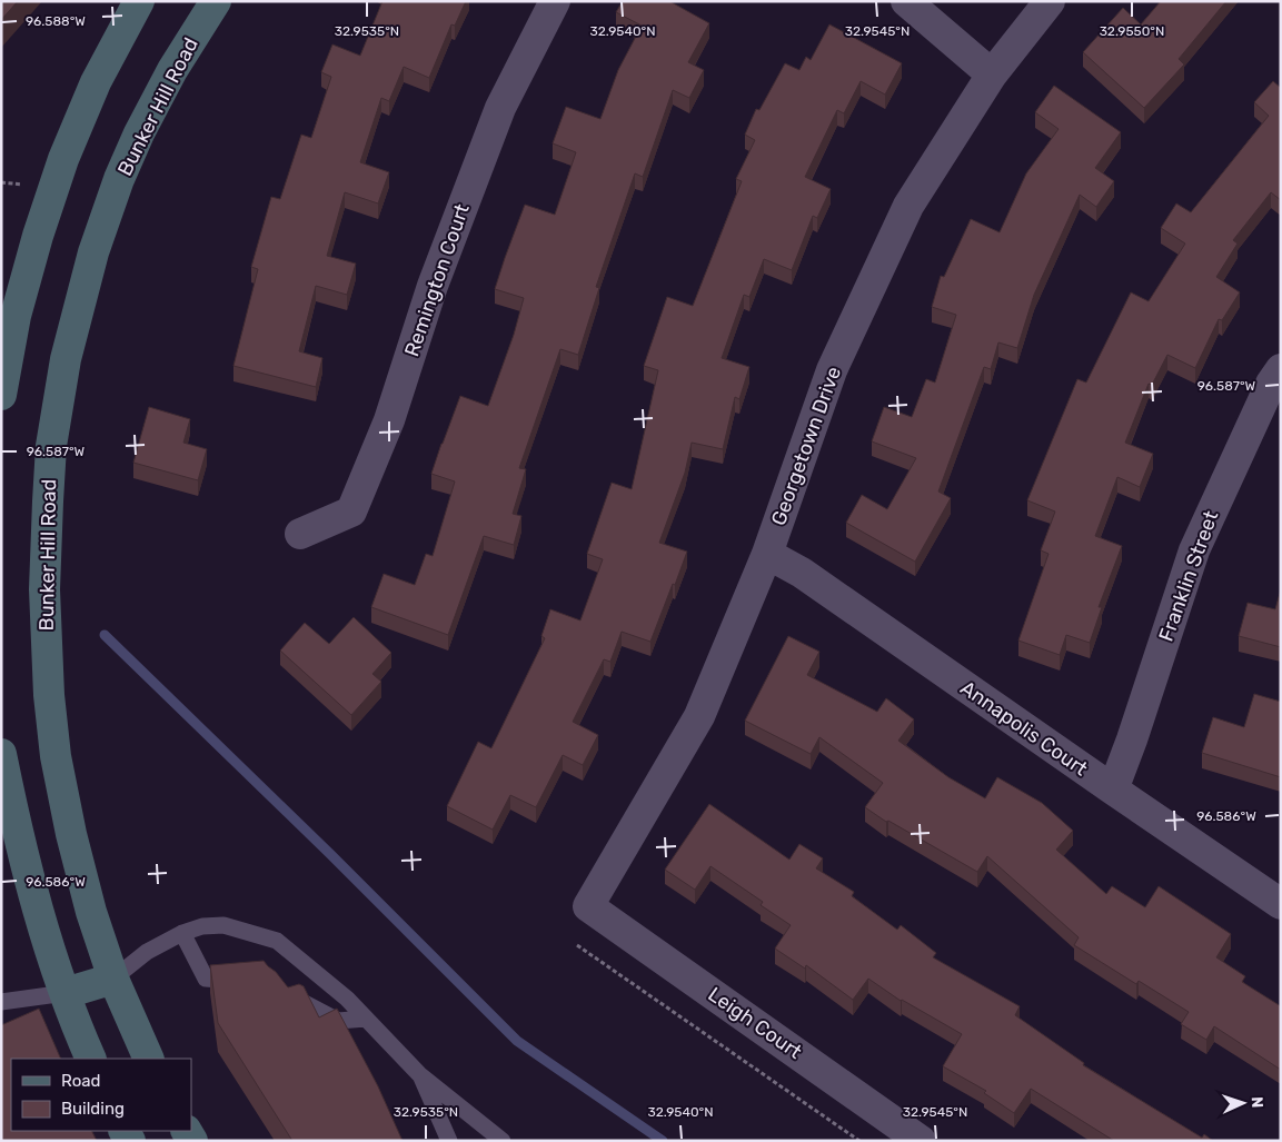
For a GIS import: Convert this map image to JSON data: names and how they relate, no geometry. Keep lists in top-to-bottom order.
{
  "streets": {
    "main road": ["Bunker Hill Road"],
    "street": [
      "Remington Court",
      "Georgetown Drive",
      "Franklin Street",
      "Annapolis Court",
      "Leigh Court"
    ]
  },
  "crossings": [
    ["Georgetown Drive", "Annapolis Court"],
    ["Georgetown Drive", "Leigh Court"],
    ["Franklin Street", "Annapolis Court"]
  ],
  "legend": ["Road", "Building"],
  "north": "right",
  "coordinates": [
    "96.588°W",
    "32.9535°N",
    "32.9540°N",
    "32.9545°N",
    "32.9550°N",
    "96.587°W",
    "96.586°W"
  ]
}
